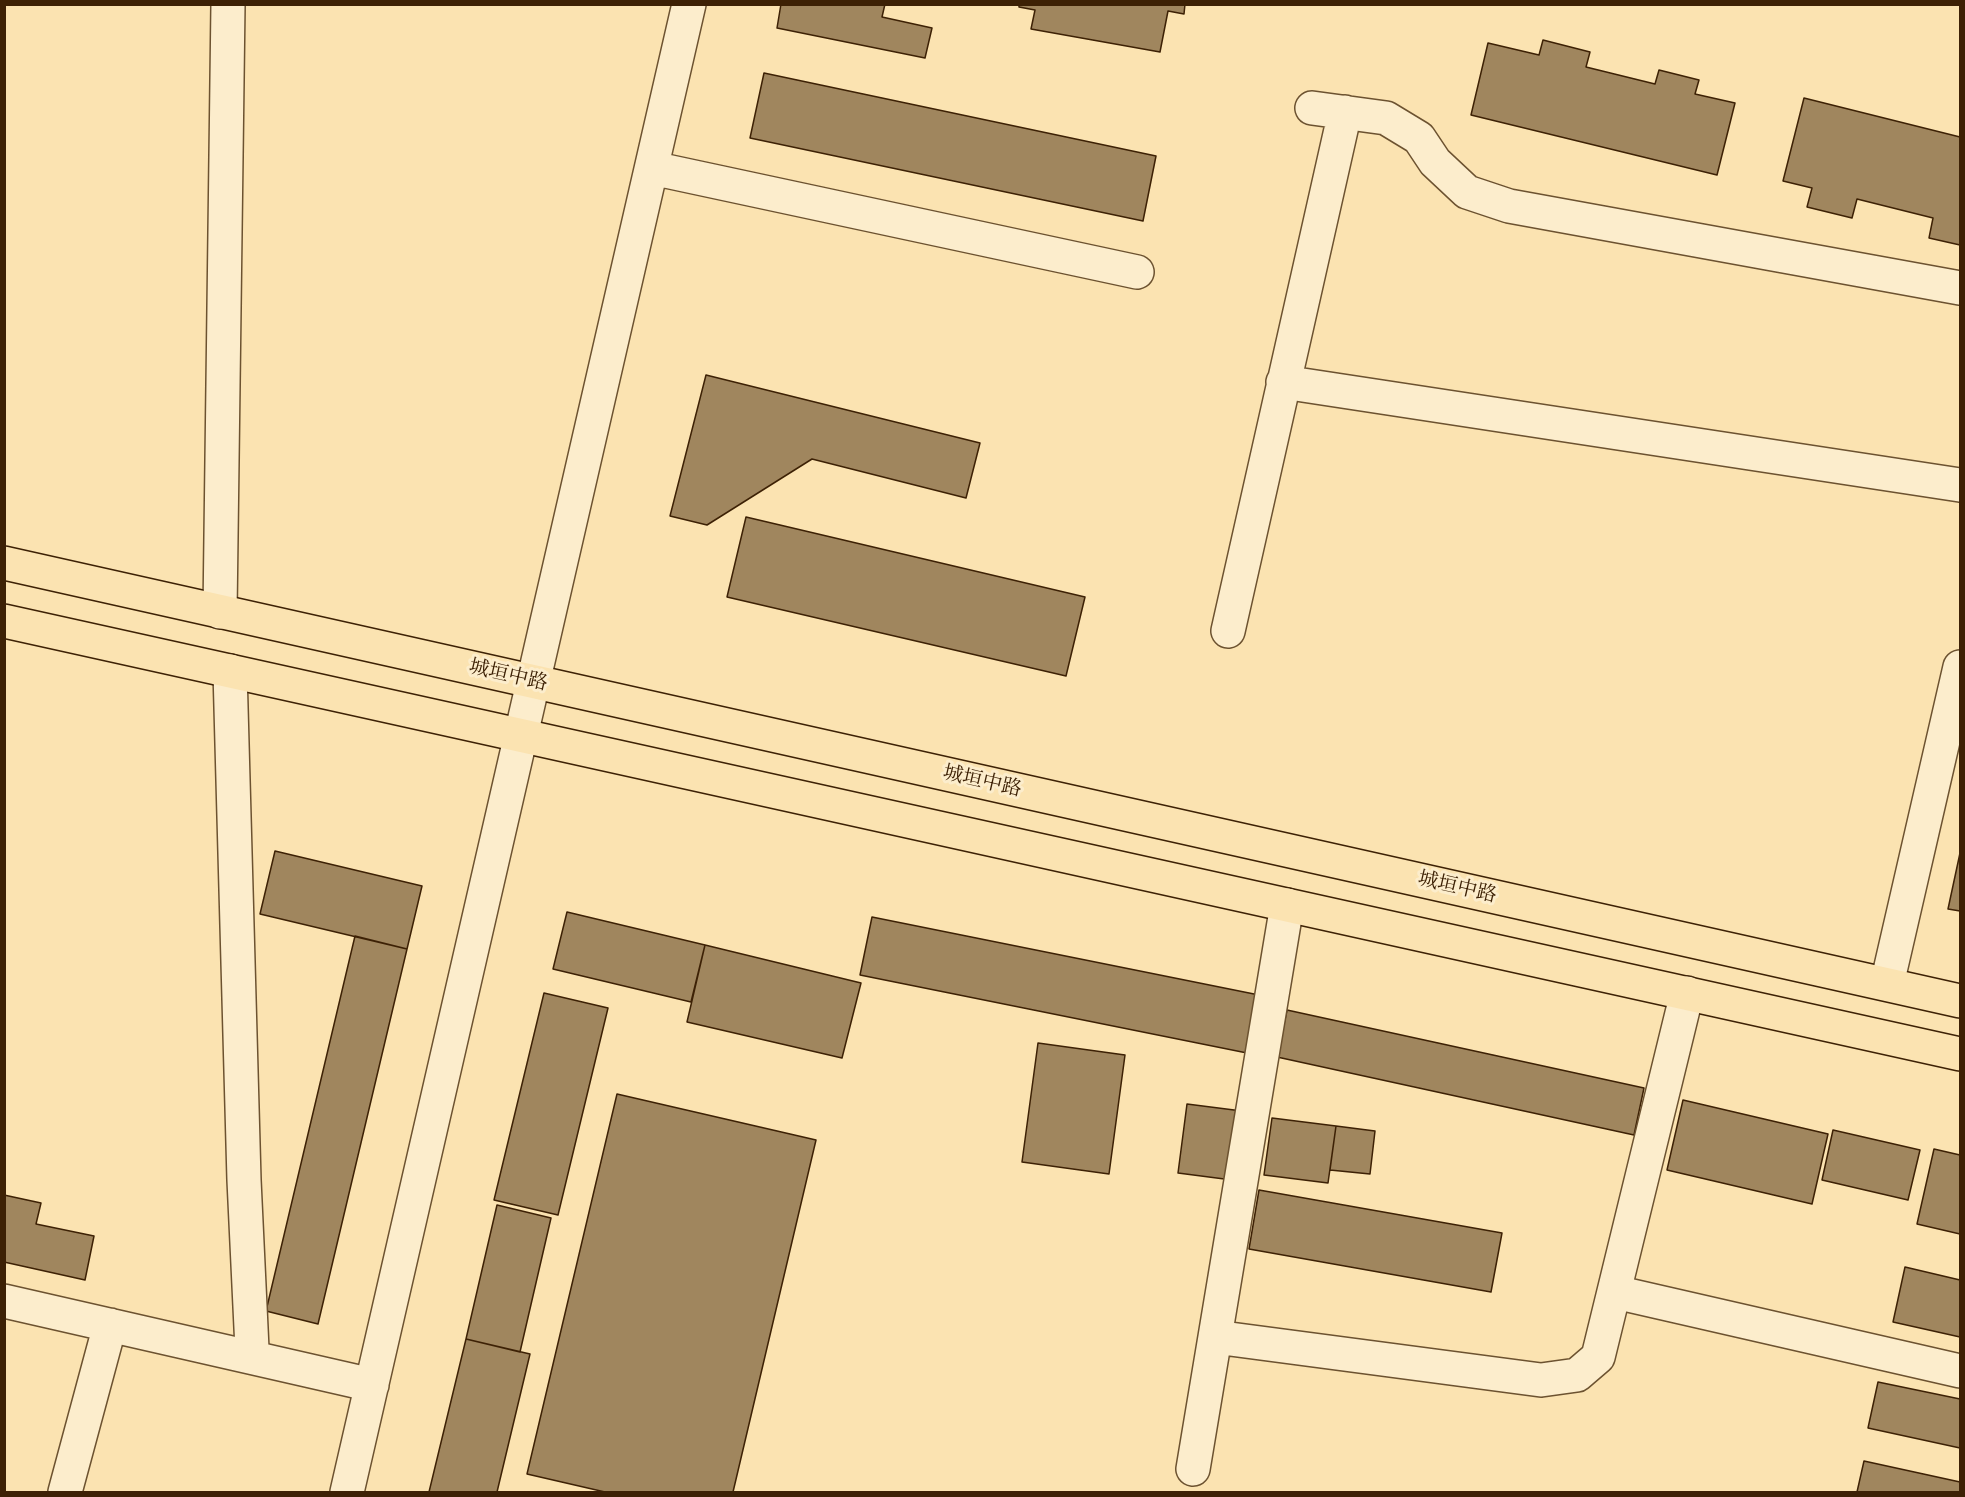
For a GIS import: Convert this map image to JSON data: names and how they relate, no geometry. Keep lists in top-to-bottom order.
{
  "streets": {
    "main road": ["城垣中路"]
  }
}
